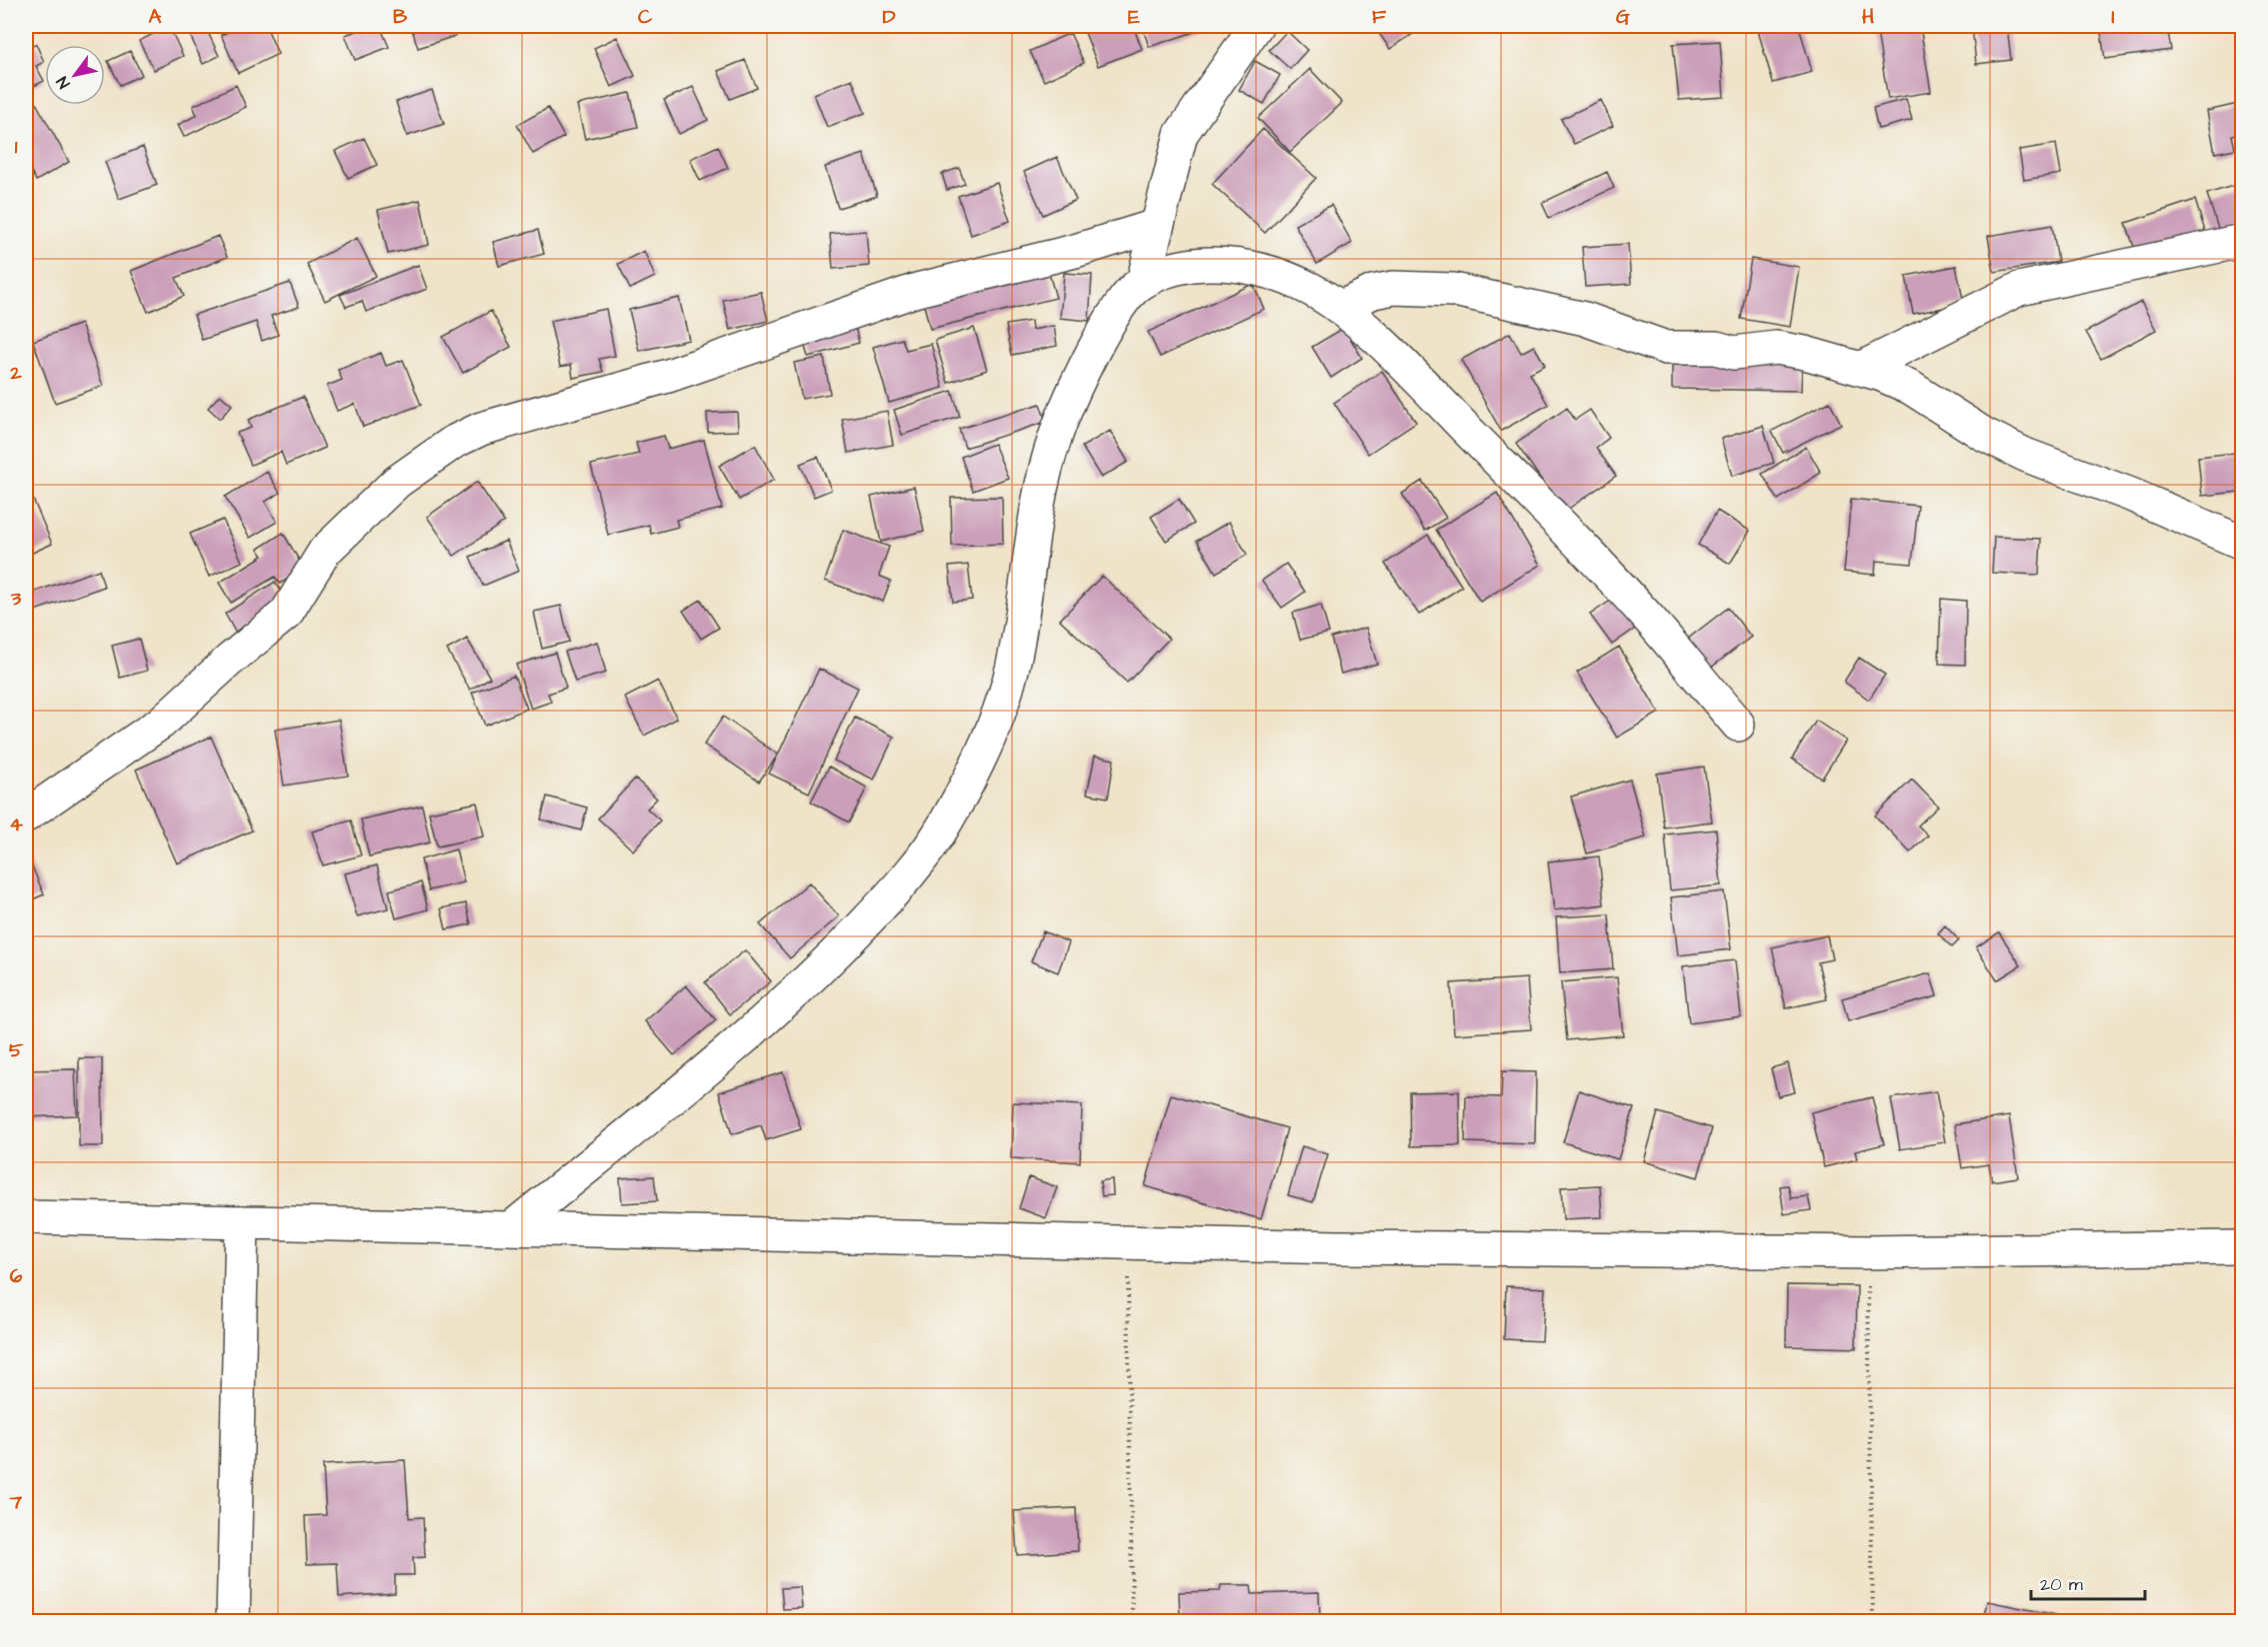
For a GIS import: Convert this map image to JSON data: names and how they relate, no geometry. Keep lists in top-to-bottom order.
{
  "scale_bar": "20 m",
  "north": "bottom left",
  "grid": {
    "columns": [
      "A",
      "B",
      "C",
      "D",
      "E",
      "F",
      "G",
      "H",
      "I"
    ],
    "rows": [
      "1",
      "2",
      "3",
      "4",
      "5",
      "6",
      "7"
    ]
  }
}
